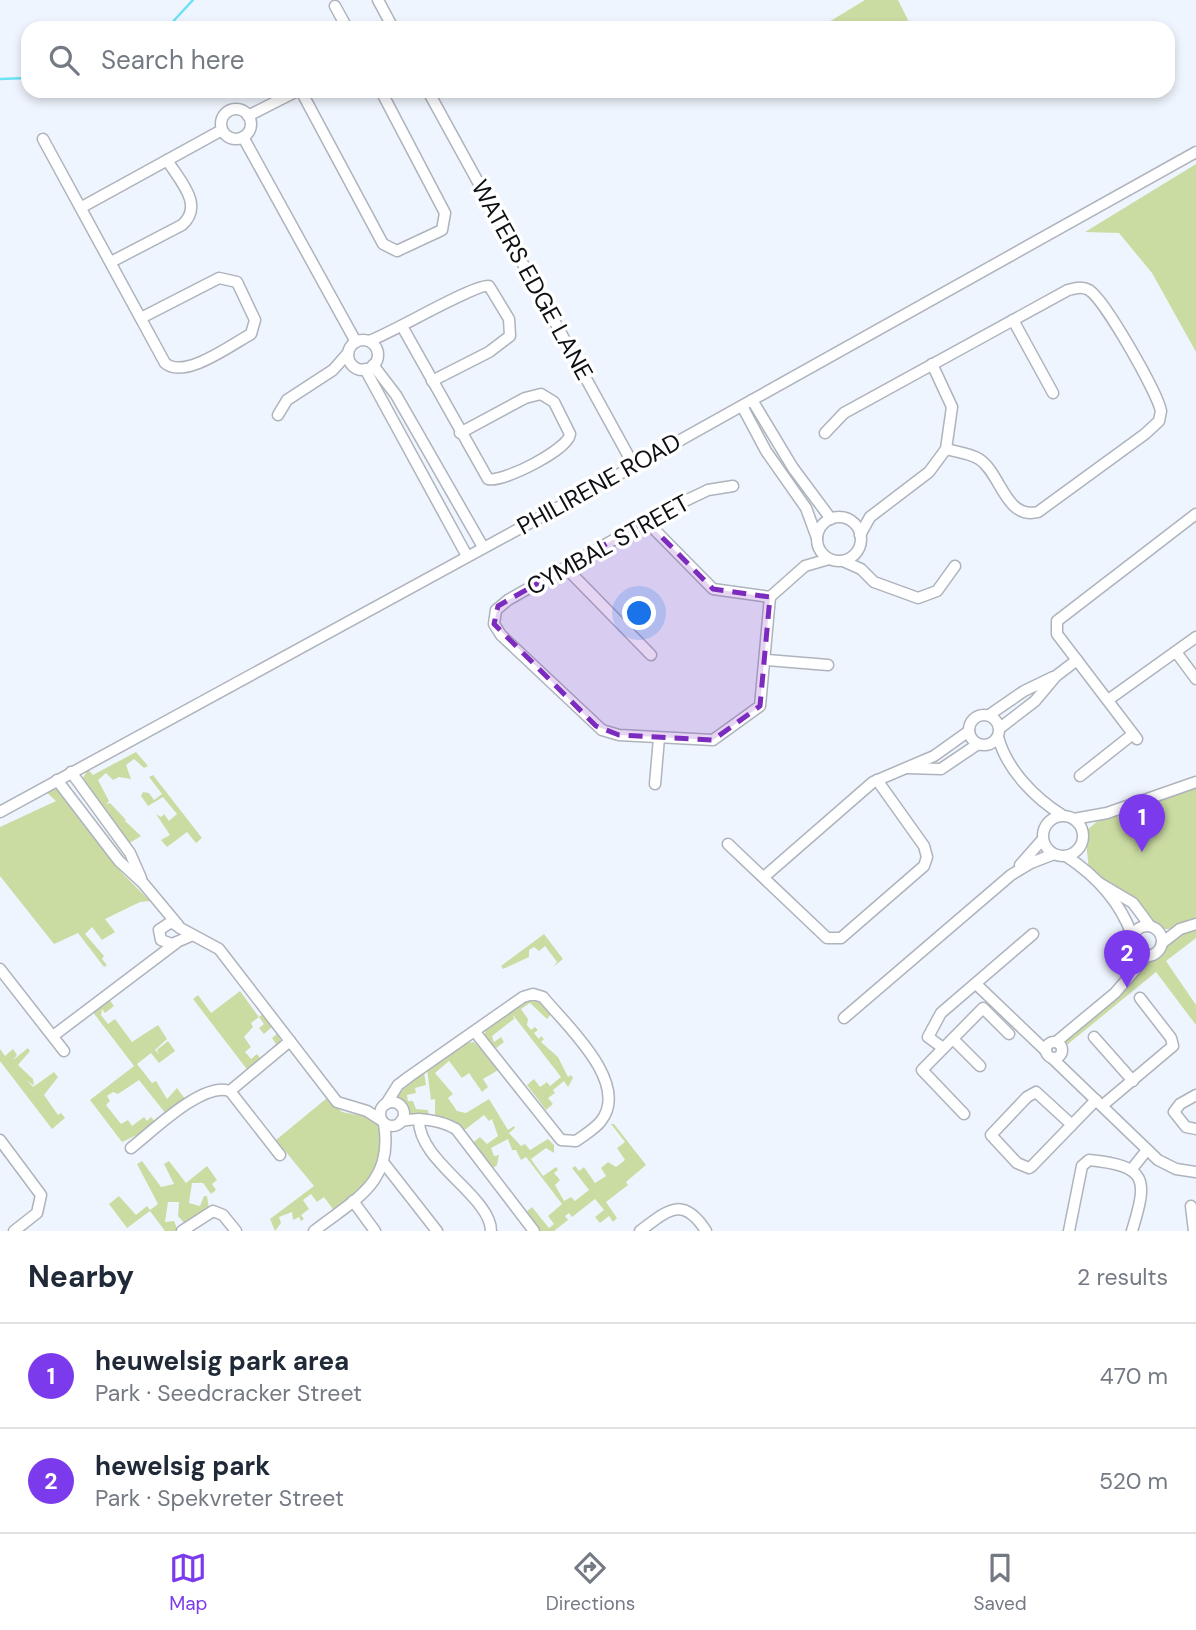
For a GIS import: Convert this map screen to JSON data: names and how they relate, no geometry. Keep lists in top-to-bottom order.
{
  "streets": {
    "street": ["WATERS EDGE LANE", "PHILIRENE ROAD", "CYMBAL STREET"]
  },
  "crossings": [
    ["WATERS EDGE LANE", "PHILIRENE ROAD"]
  ],
  "page": {
    "search": "Search here",
    "pins": ["1", "2"],
    "heading": ["Nearby", "2 results"],
    "list": [
      {
        "mark": "1",
        "name": "heuwelsig park area",
        "note": "Park · Seedcracker Street",
        "value": "470 m"
      },
      {
        "mark": "2",
        "name": "hewelsig park",
        "note": "Park · Spekvreter Street",
        "value": "520 m"
      }
    ],
    "nav": ["Map", "Directions", "Saved"]
  }
}
